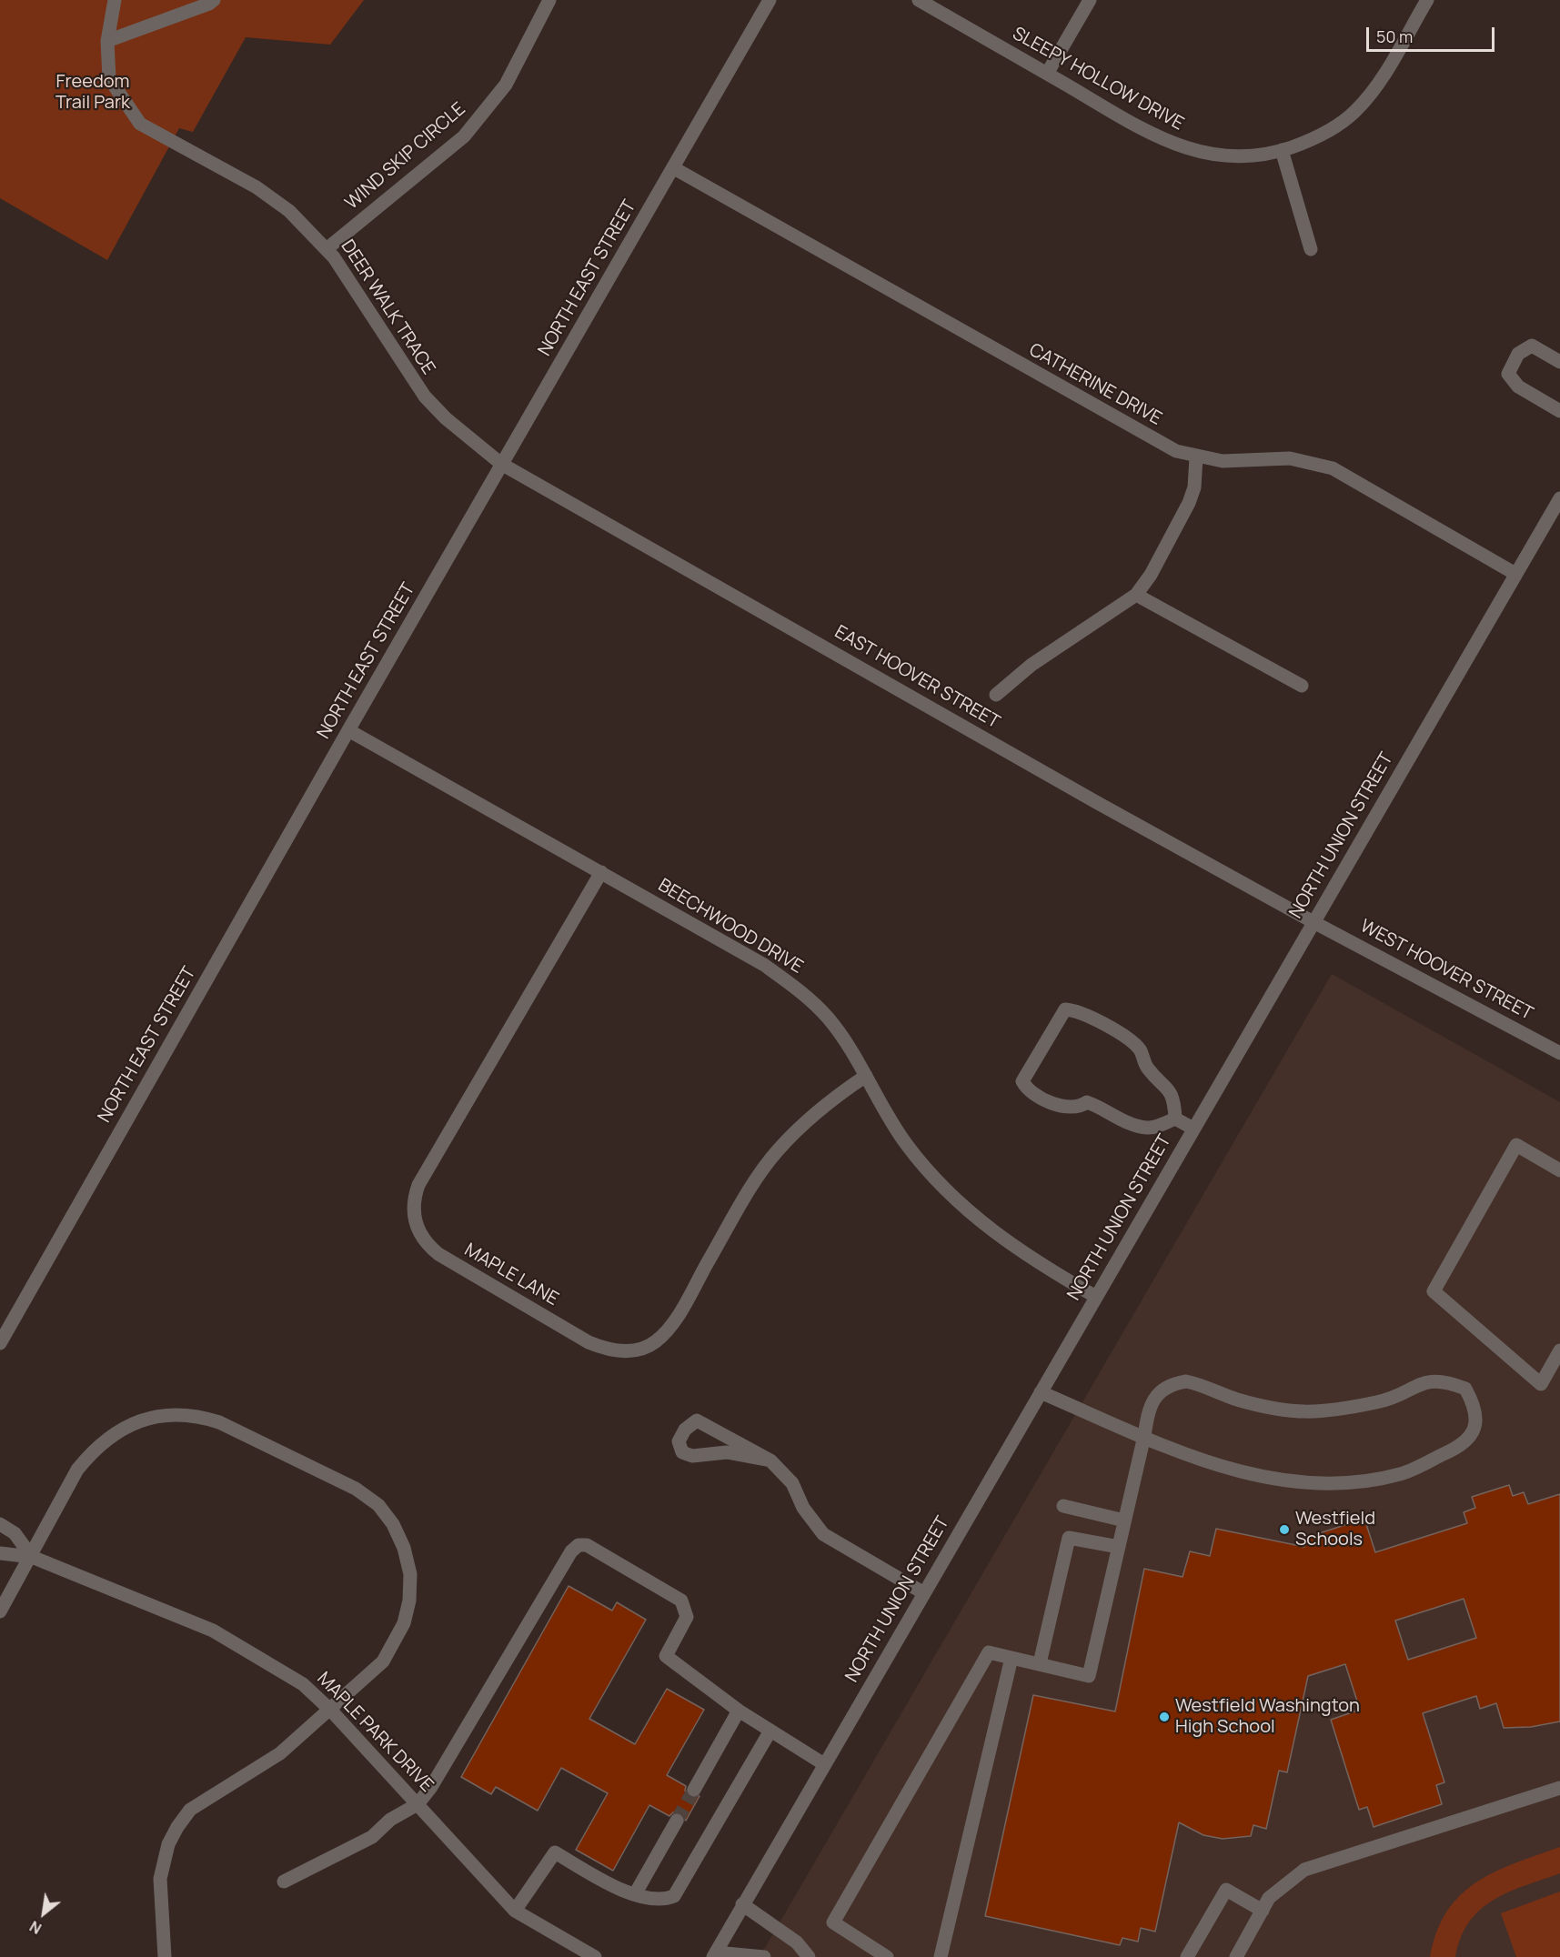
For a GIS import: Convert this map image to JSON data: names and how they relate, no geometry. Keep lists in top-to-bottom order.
{
  "streets": {
    "street": [
      "SLEEPY HOLLOW DRIVE",
      "WIND SKIP CIRCLE",
      "NORTH EAST STREET",
      "DEER WALK TRACE",
      "CATHERINE DRIVE",
      "EAST HOOVER STREET",
      "NORTH UNION STREET",
      "BEECHWOOD DRIVE",
      "WEST HOOVER STREET",
      "MAPLE LANE",
      "MAPLE PARK DRIVE"
    ]
  },
  "crossings": [
    ["WIND SKIP CIRCLE", "DEER WALK TRACE"],
    ["NORTH EAST STREET", "DEER WALK TRACE"],
    ["NORTH EAST STREET", "CATHERINE DRIVE"],
    ["NORTH EAST STREET", "EAST HOOVER STREET"],
    ["NORTH EAST STREET", "BEECHWOOD DRIVE"],
    ["DEER WALK TRACE", "EAST HOOVER STREET"],
    ["CATHERINE DRIVE", "NORTH UNION STREET"],
    ["EAST HOOVER STREET", "NORTH UNION STREET"],
    ["EAST HOOVER STREET", "WEST HOOVER STREET"],
    ["NORTH UNION STREET", "BEECHWOOD DRIVE"],
    ["NORTH UNION STREET", "WEST HOOVER STREET"],
    ["BEECHWOOD DRIVE", "MAPLE LANE"]
  ],
  "parks": ["Freedom Trail Park"],
  "places": ["Westfield Schools", "Westfield Washington High School"],
  "scale_bar": "50 m",
  "north": "bottom left"
}
